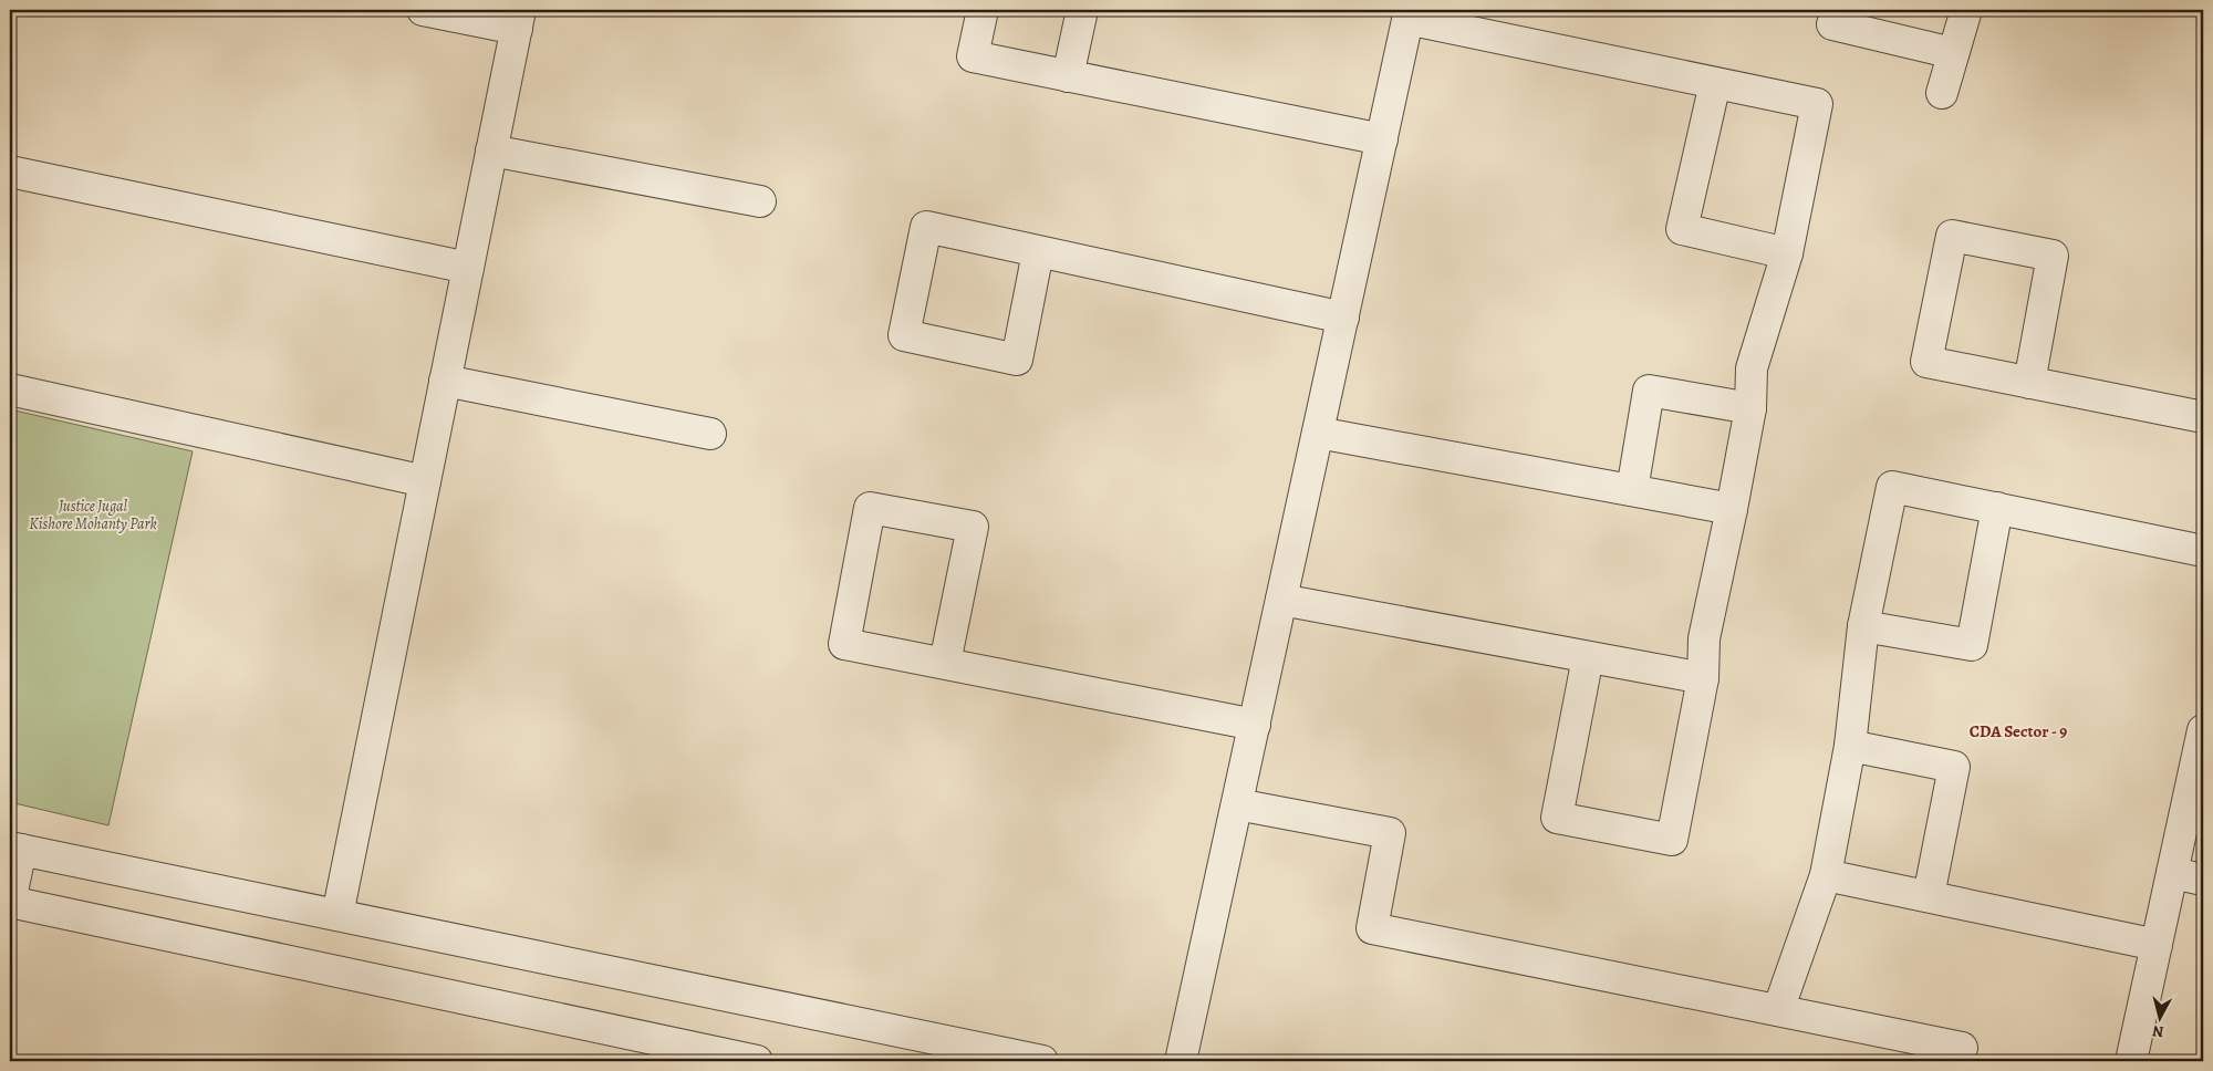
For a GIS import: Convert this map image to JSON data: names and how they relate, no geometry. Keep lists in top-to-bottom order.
{
  "districts": ["CDA Sector - 9"],
  "parks": ["Justice Jugal Kishore Mohanty Park"],
  "north": "bottom"
}
